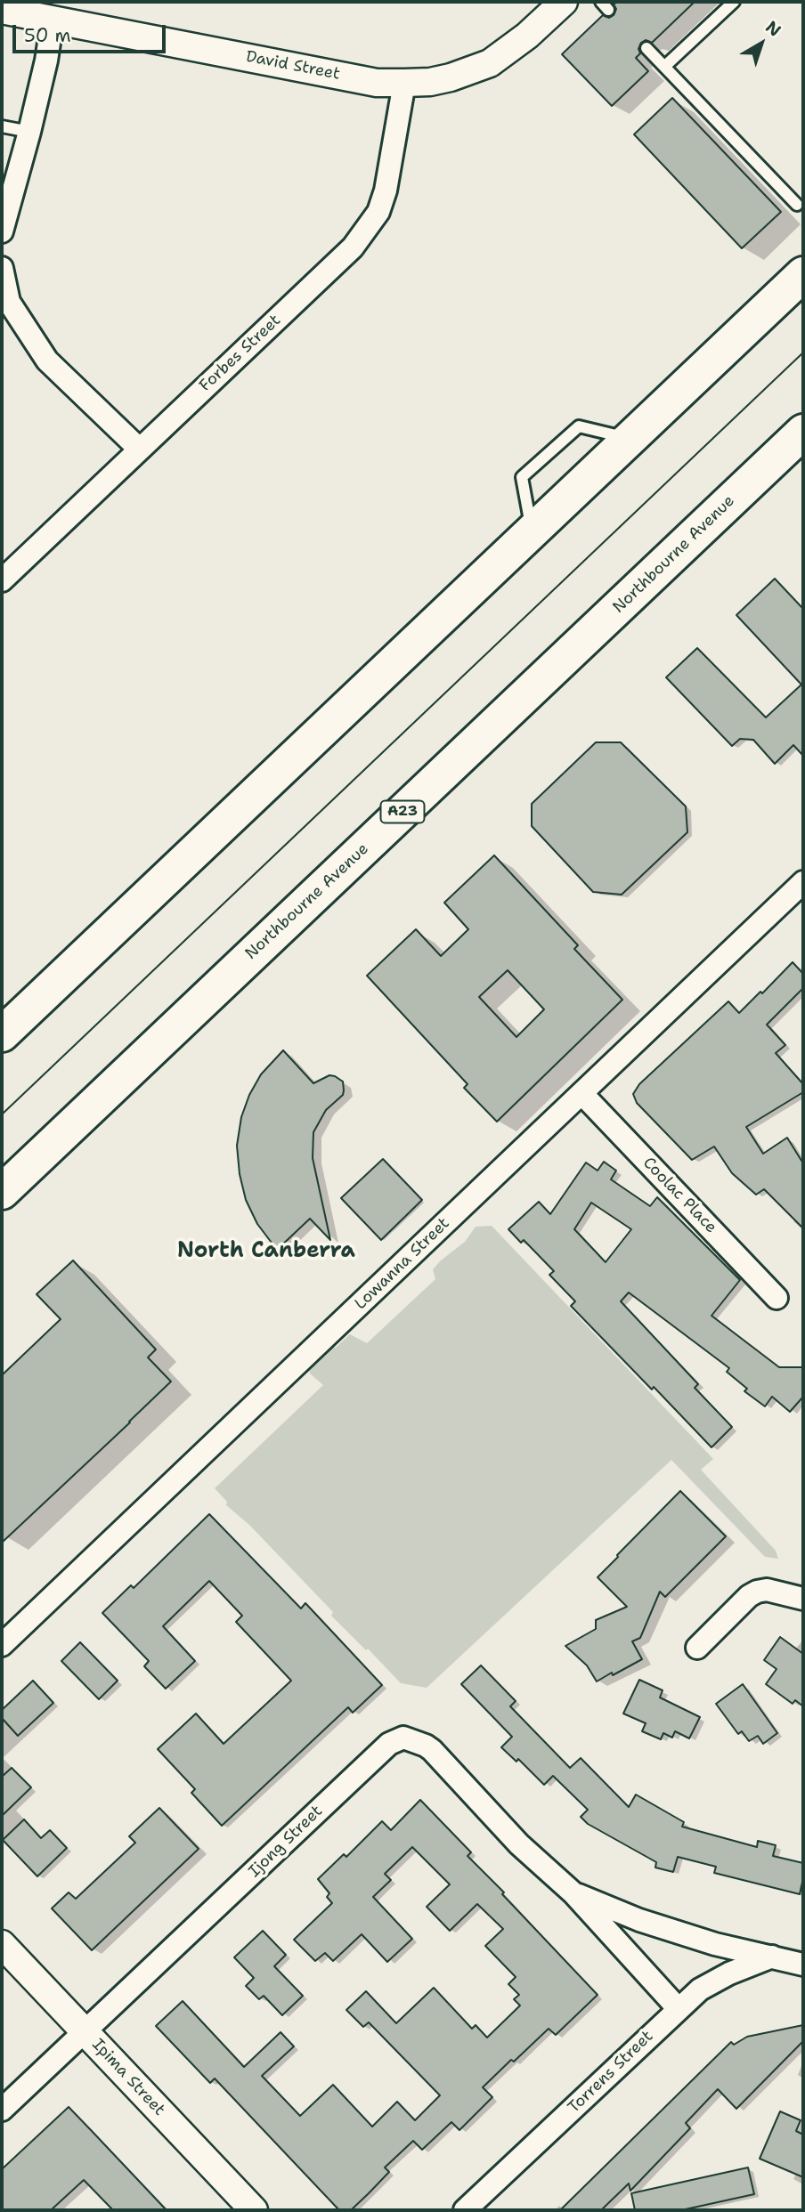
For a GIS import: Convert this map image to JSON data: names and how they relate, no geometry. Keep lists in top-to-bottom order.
{
  "streets": {
    "highway": ["Northbourne Avenue", "A23"],
    "street": [
      "David Street",
      "Forbes Street",
      "Coolac Place",
      "Lowanna Street",
      "Ijong Street",
      "Torrens Street",
      "Ipima Street"
    ]
  },
  "crossings": [
    ["David Street", "Forbes Street"],
    ["Coolac Place", "Lowanna Street"],
    ["Ijong Street", "Torrens Street"],
    ["Ijong Street", "Ipima Street"]
  ],
  "districts": ["North Canberra"],
  "scale_bar": "50 m",
  "north": "top right"
}
